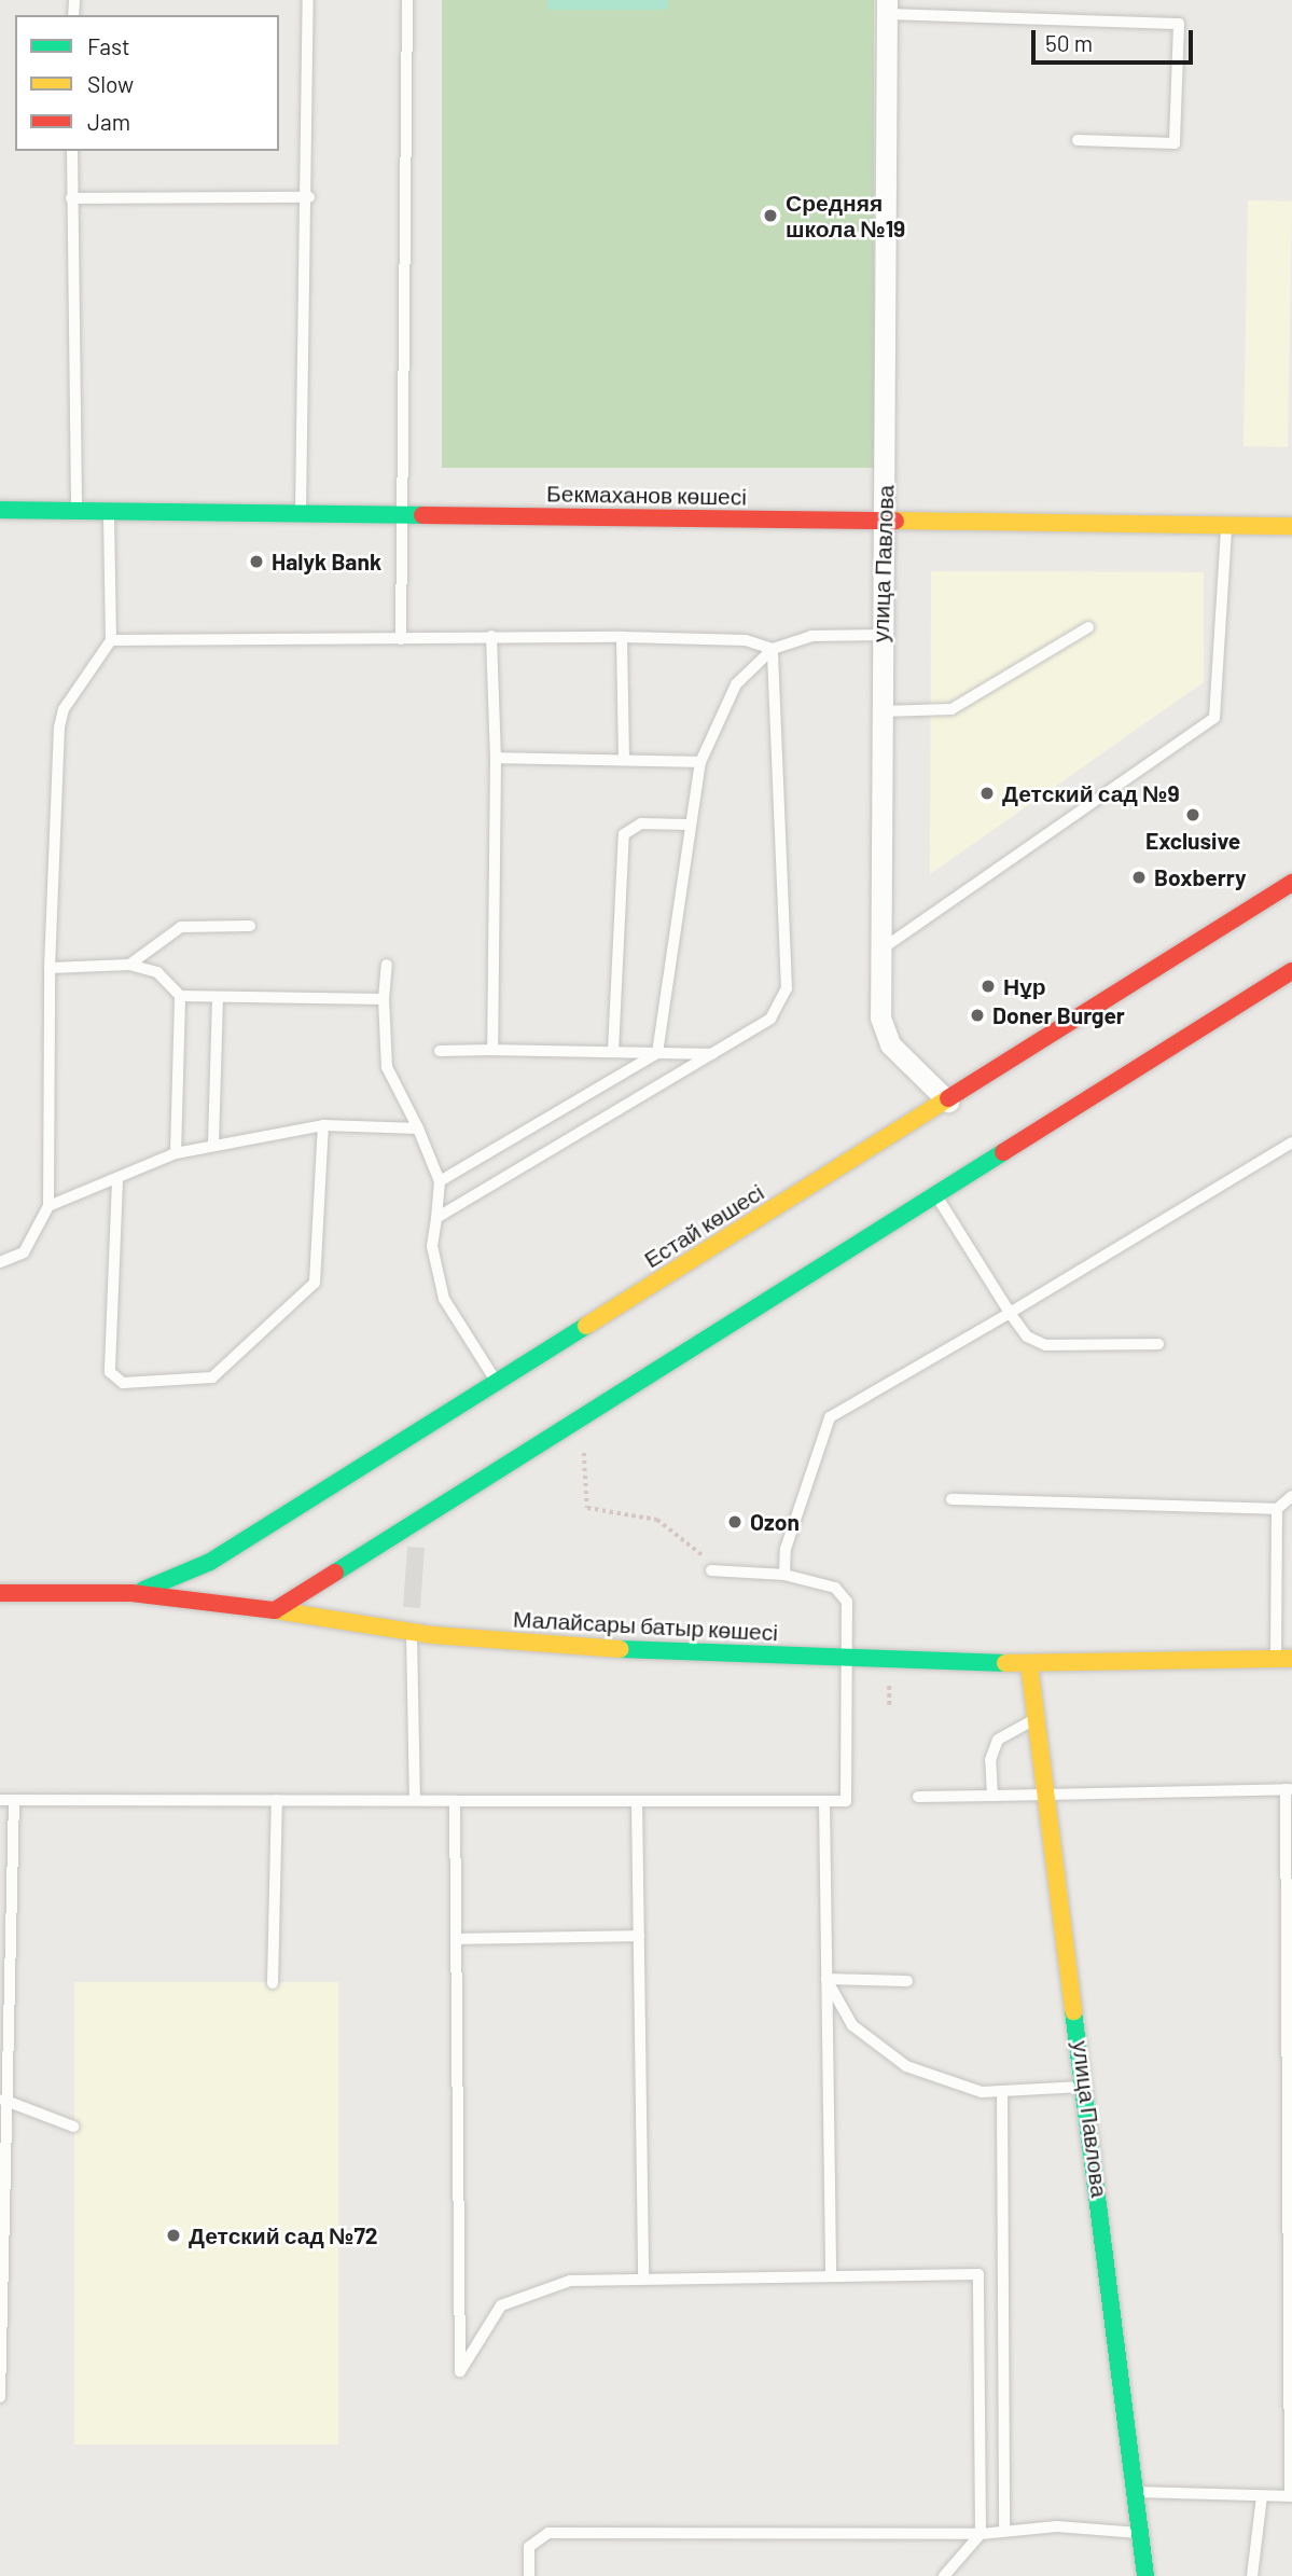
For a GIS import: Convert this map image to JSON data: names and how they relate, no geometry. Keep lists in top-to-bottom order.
{
  "streets": {
    "street": [
      "Бекмаханов көшесі",
      "улица Павлова",
      "Естай көшесі",
      "Малайсары батыр көшесі"
    ]
  },
  "crossings": [
    ["Бекмаханов көшесі", "улица Павлова"],
    ["улица Павлова", "Естай көшесі"],
    ["улица Павлова", "Малайсары батыр көшесі"],
    ["Естай көшесі", "Малайсары батыр көшесі"]
  ],
  "places": [
    "Средняя школа №19",
    "Halyk Bank",
    "Детский сад №9",
    "Exclusive",
    "Boxberry",
    "Нұр",
    "Doner Burger",
    "Ozon",
    "Детский сад №72"
  ],
  "legend": ["Fast", "Slow", "Jam"],
  "scale_bar": "50 m"
}
